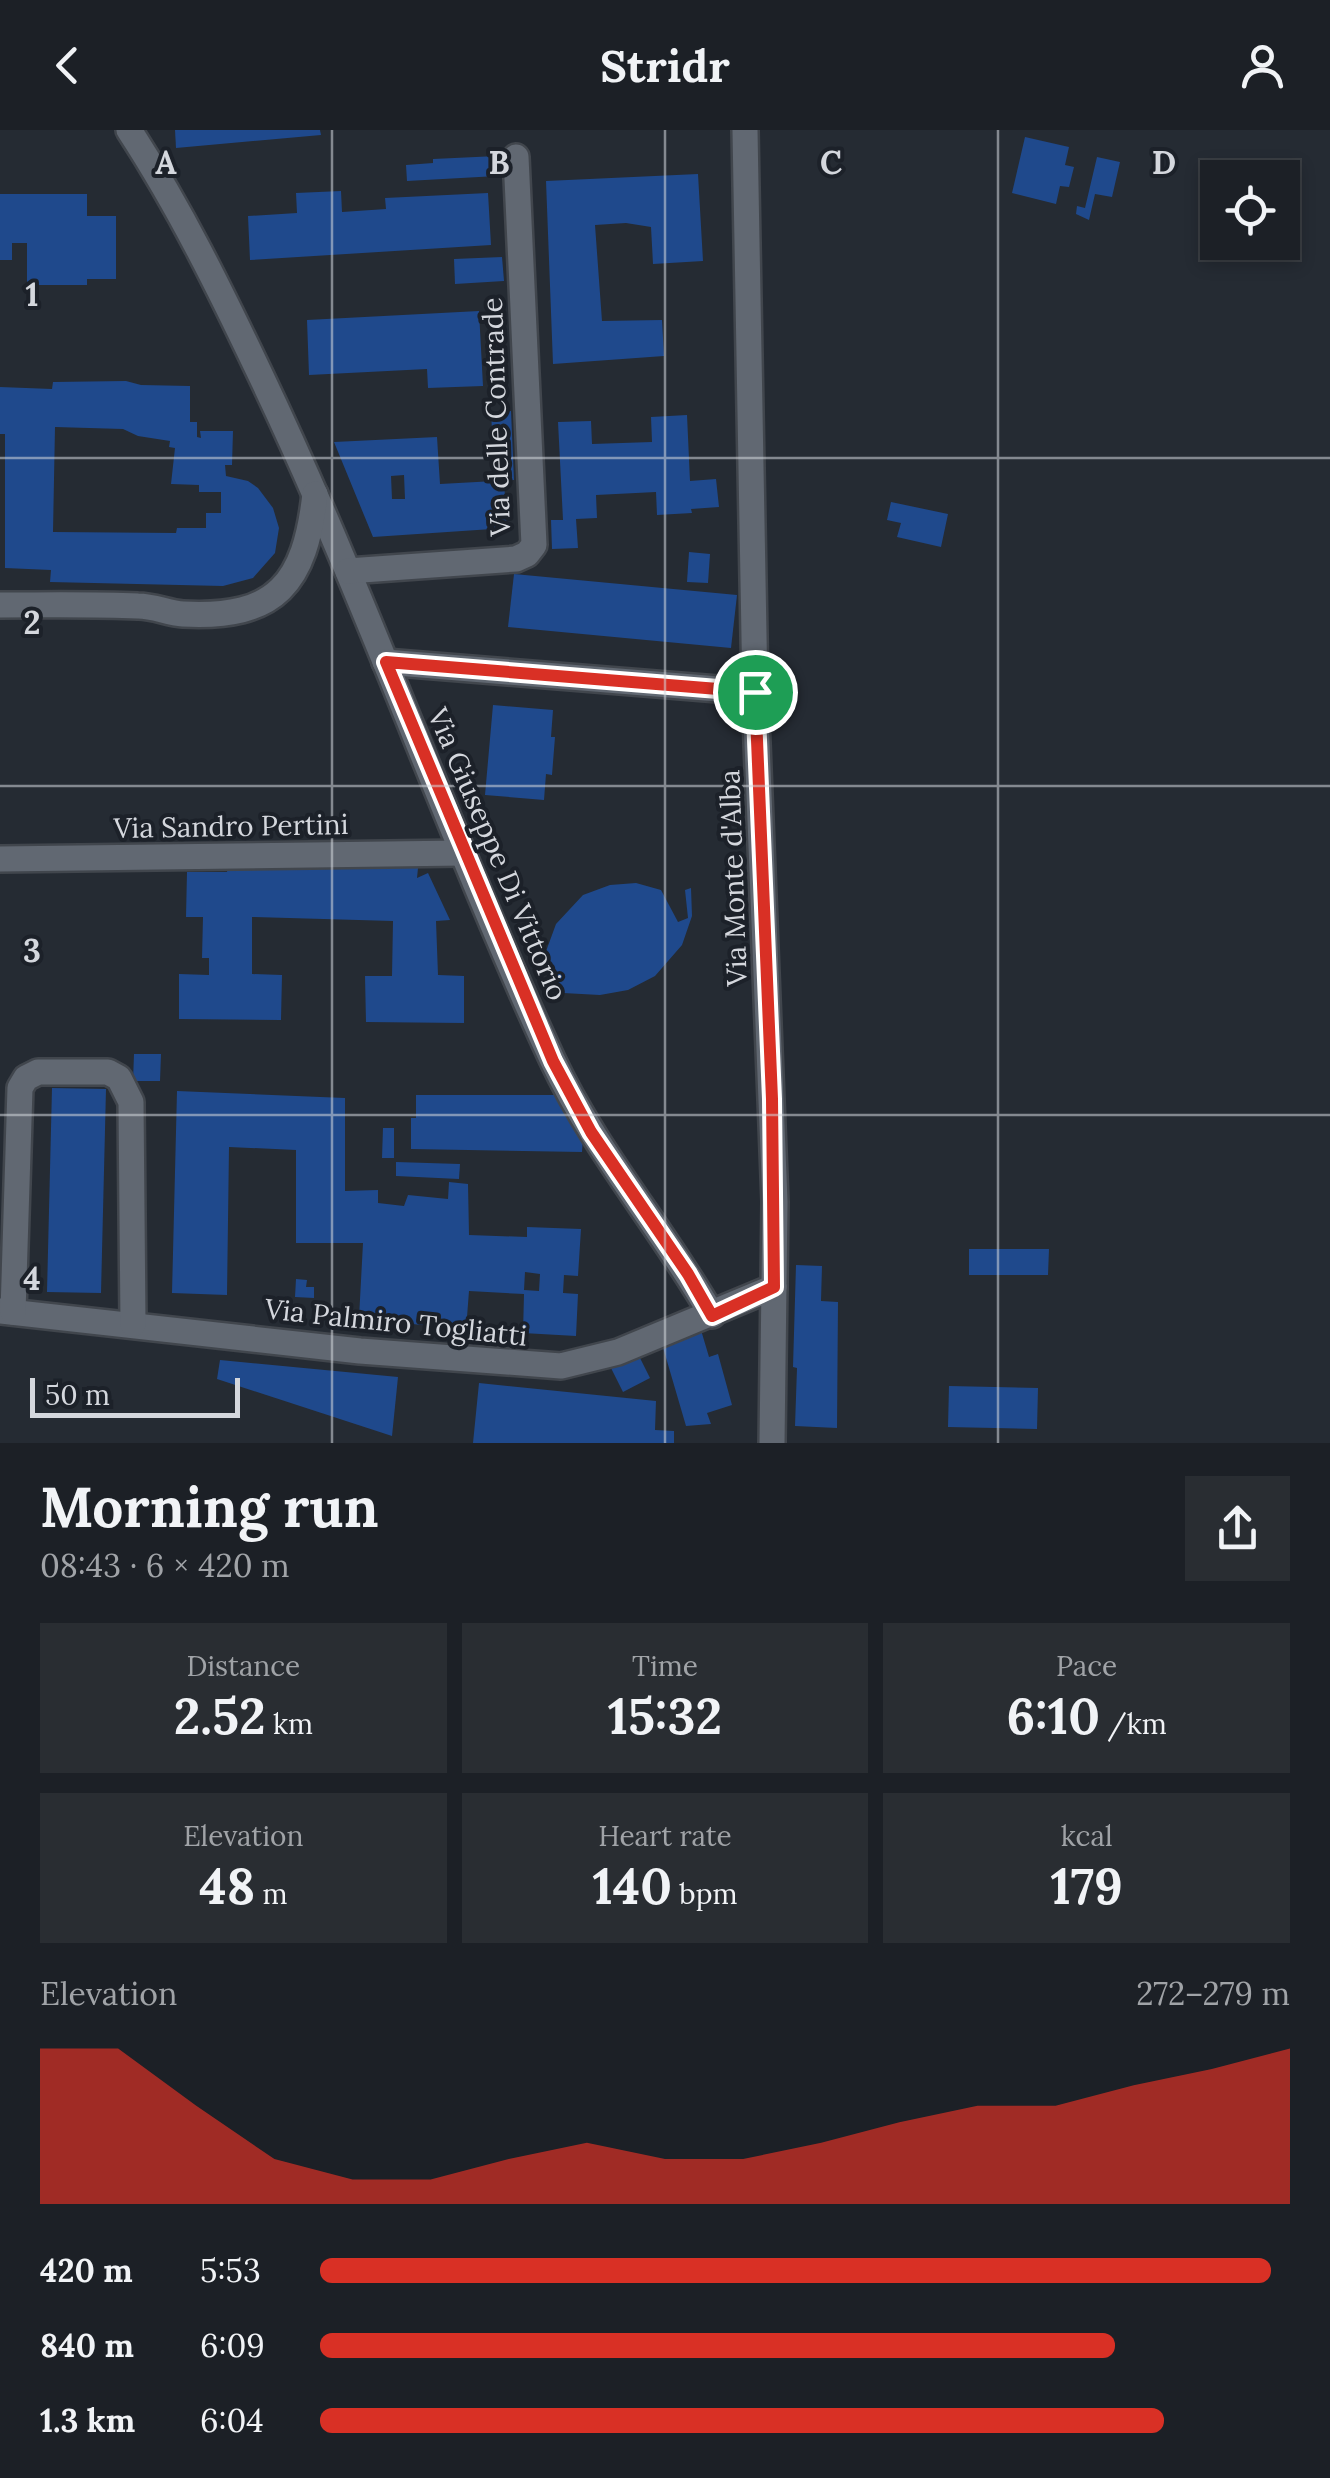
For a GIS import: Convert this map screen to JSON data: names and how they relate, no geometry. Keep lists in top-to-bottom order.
{
  "streets": {
    "street": [
      "Via delle Contrade",
      "Via Sandro Pertini",
      "Via Giuseppe Di Vittorio",
      "Via Monte d'Alba",
      "Via Palmiro Togliatti"
    ]
  },
  "crossings": [
    ["Via delle Contrade", "Via Giuseppe Di Vittorio"],
    ["Via Sandro Pertini", "Via Giuseppe Di Vittorio"],
    ["Via Giuseppe Di Vittorio", "Via Palmiro Togliatti"],
    ["Via Monte d'Alba", "Via Palmiro Togliatti"]
  ],
  "scale_bar": "50 m",
  "page": {
    "header": "Stridr",
    "scale": "50 m",
    "heading": ["Morning run", "08:43 · 6 × 420 m"],
    "stats": [
      ["Distance", "2.52 km"],
      ["Time", "15:32"],
      ["Pace", "6:10 /km"],
      ["Elevation", "48 m"],
      ["Heart rate", "140 bpm"],
      ["kcal", "179"]
    ],
    "chart": ["Elevation", "272–279 m"],
    "list": [
      {
        "name": "420 m",
        "note": "5:53"
      },
      {
        "name": "840 m",
        "note": "6:09"
      },
      {
        "name": "1.3 km",
        "note": "6:04"
      }
    ]
  },
  "grid": {
    "columns": [
      "A",
      "B",
      "C",
      "D"
    ],
    "rows": [
      "1",
      "2",
      "3",
      "4"
    ]
  }
}
